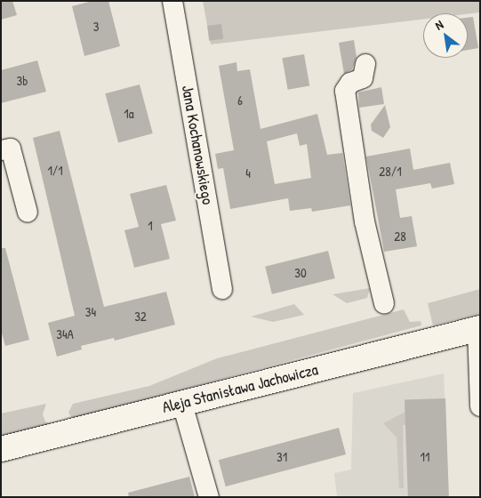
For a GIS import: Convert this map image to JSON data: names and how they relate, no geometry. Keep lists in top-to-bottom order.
{
  "streets": {
    "main road": ["Aleja Stanisława Jachowicza"],
    "street": ["Jana Kochanowskiego"]
  },
  "house_numbers": [
    "3",
    "3b",
    "6",
    "1a",
    "1/1",
    "28/1",
    "4",
    "1",
    "28",
    "30",
    "34",
    "32",
    "34A",
    "31",
    "11"
  ],
  "north": "top left"
}
